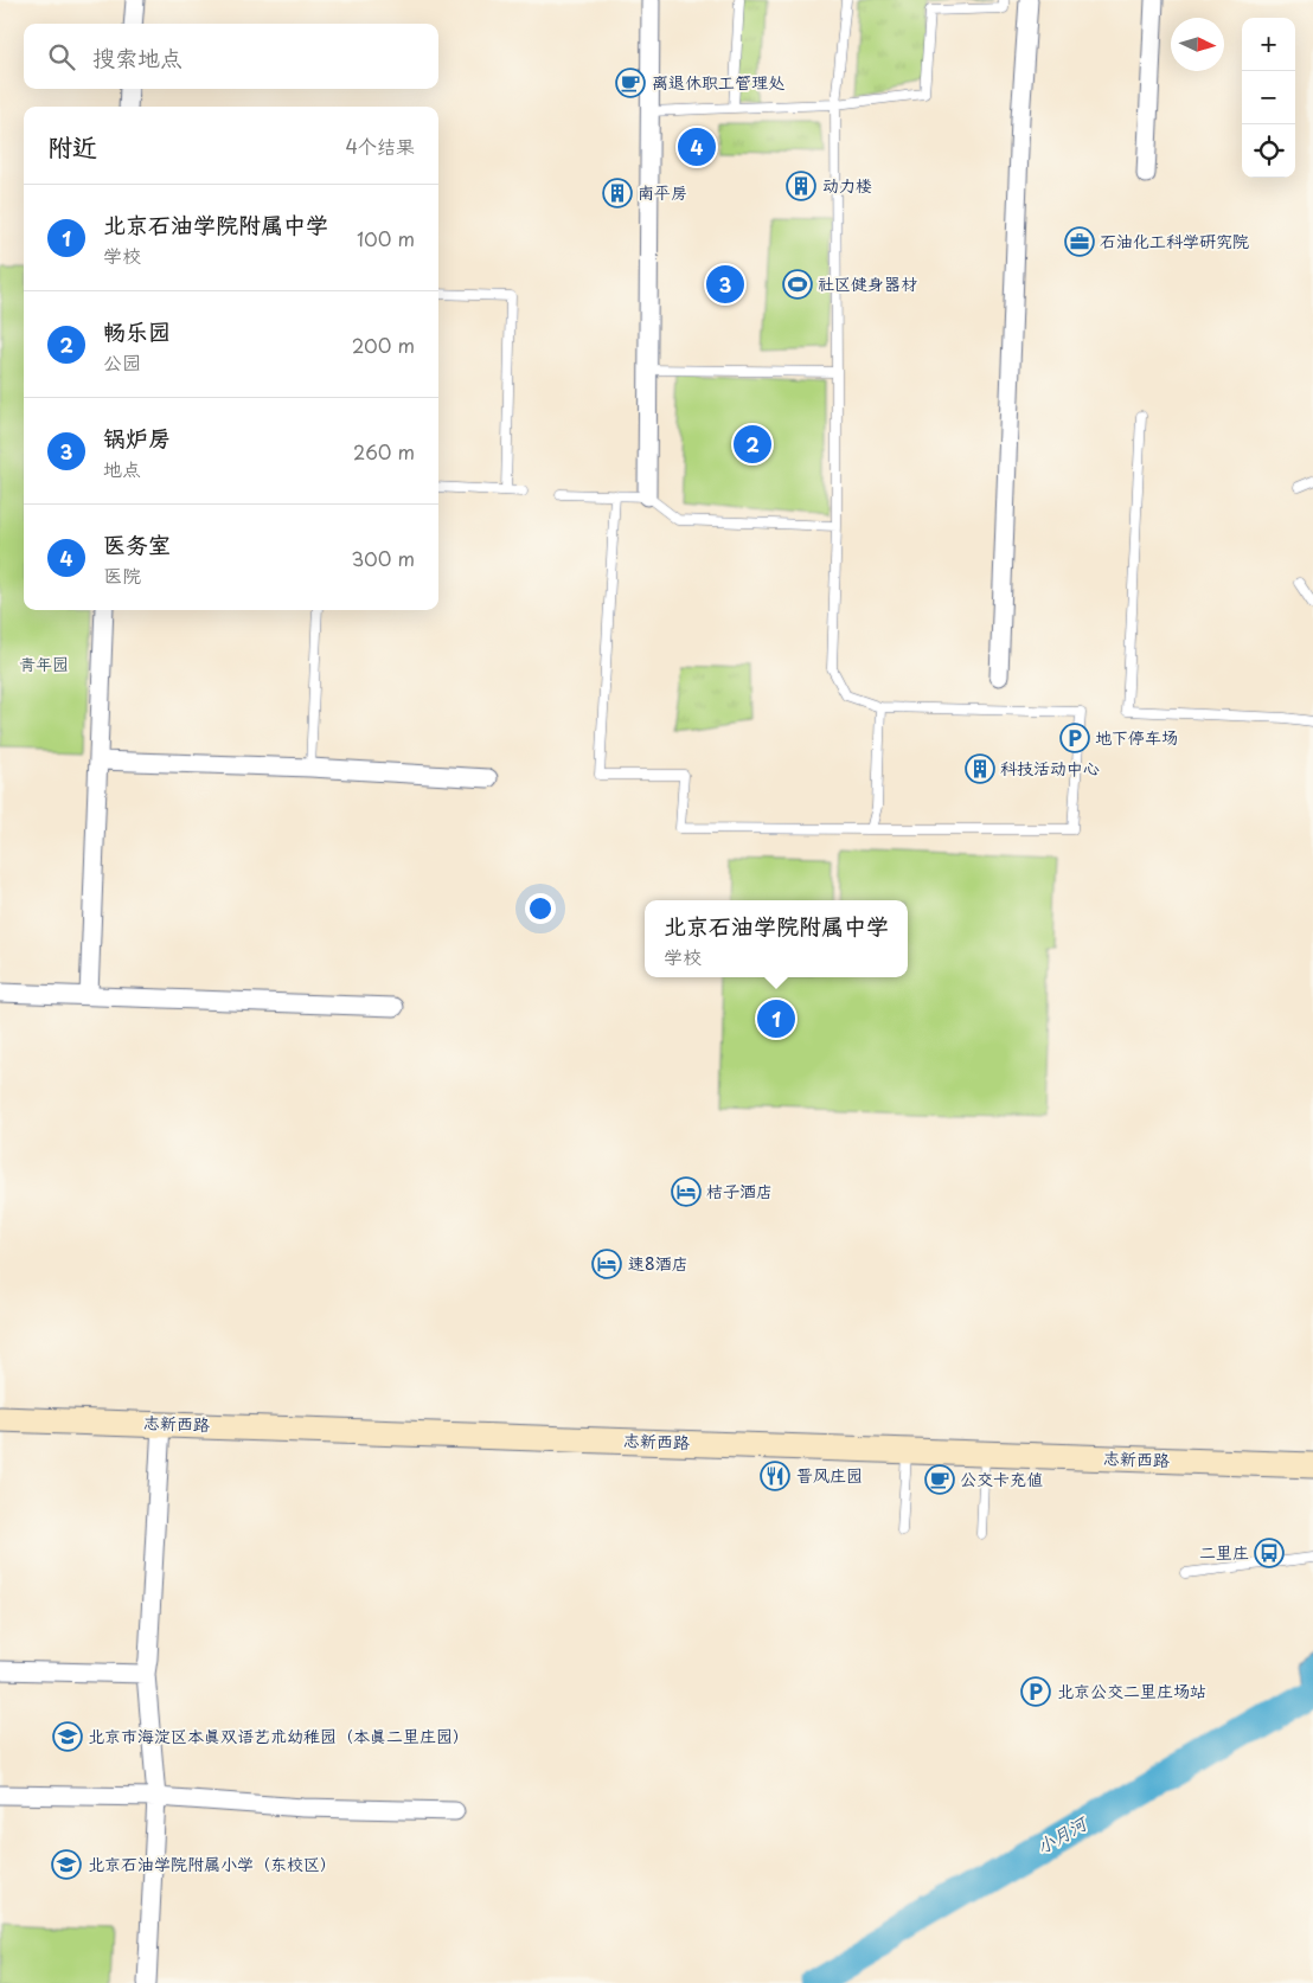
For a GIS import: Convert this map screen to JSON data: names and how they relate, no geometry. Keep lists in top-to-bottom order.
{
  "streets": {
    "street": ["志新西路"]
  },
  "water": ["小月河"],
  "parks": ["青年园"],
  "places": {
    "cafe": ["离退休职工管理处", "公交卡充值"],
    "building": ["动力楼", "南平房", "科技活动中心"],
    "office": ["石油化工科学研究院"],
    "sports": ["社区健身器材"],
    "parking": ["地下停车场", "北京公交二里庄场站"],
    "hotel": ["桔子酒店", "速8酒店"],
    "restaurant": ["晋风庄园"],
    "bus stop": ["二里庄"],
    "school or university": ["北京市海淀区本真双语艺术幼稚园（本真二里庄园）", "北京石油学院附属小学（东校区）"]
  },
  "north": "right",
  "page": {
    "map_buttons": ["+", "−"],
    "search": "搜索地点",
    "heading": ["附近", "4个结果"],
    "pins": [
      "4",
      "3",
      "2",
      "1"
    ],
    "list": [
      {
        "mark": "1",
        "name": "北京石油学院附属中学",
        "note": "学校",
        "value": "100 m"
      },
      {
        "mark": "2",
        "name": "畅乐园",
        "note": "公园",
        "value": "200 m"
      },
      {
        "mark": "3",
        "name": "锅炉房",
        "note": "地点",
        "value": "260 m"
      },
      {
        "mark": "4",
        "name": "医务室",
        "note": "医院",
        "value": "300 m"
      }
    ],
    "popup": ["北京石油学院附属中学", "学校"]
  }
}
